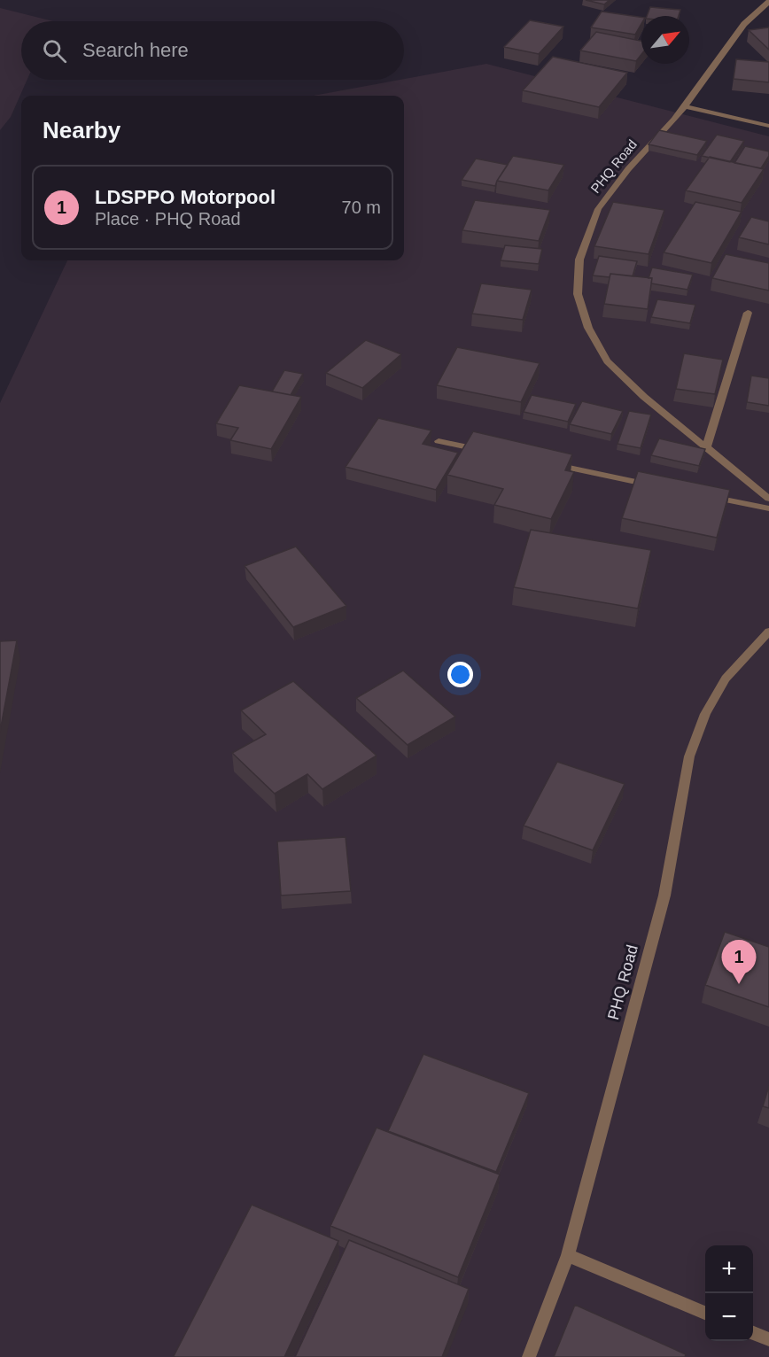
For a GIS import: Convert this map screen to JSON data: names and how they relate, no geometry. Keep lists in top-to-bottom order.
{
  "streets": {
    "street": ["PHQ Road"]
  },
  "north": "top right",
  "page": {
    "search": "Search here",
    "heading": "Nearby",
    "list": [
      {
        "mark": "1",
        "name": "LDSPPO Motorpool",
        "note": "Place · PHQ Road",
        "value": "70 m"
      }
    ],
    "pins": "1",
    "map_buttons": ["+", "−"]
  }
}
